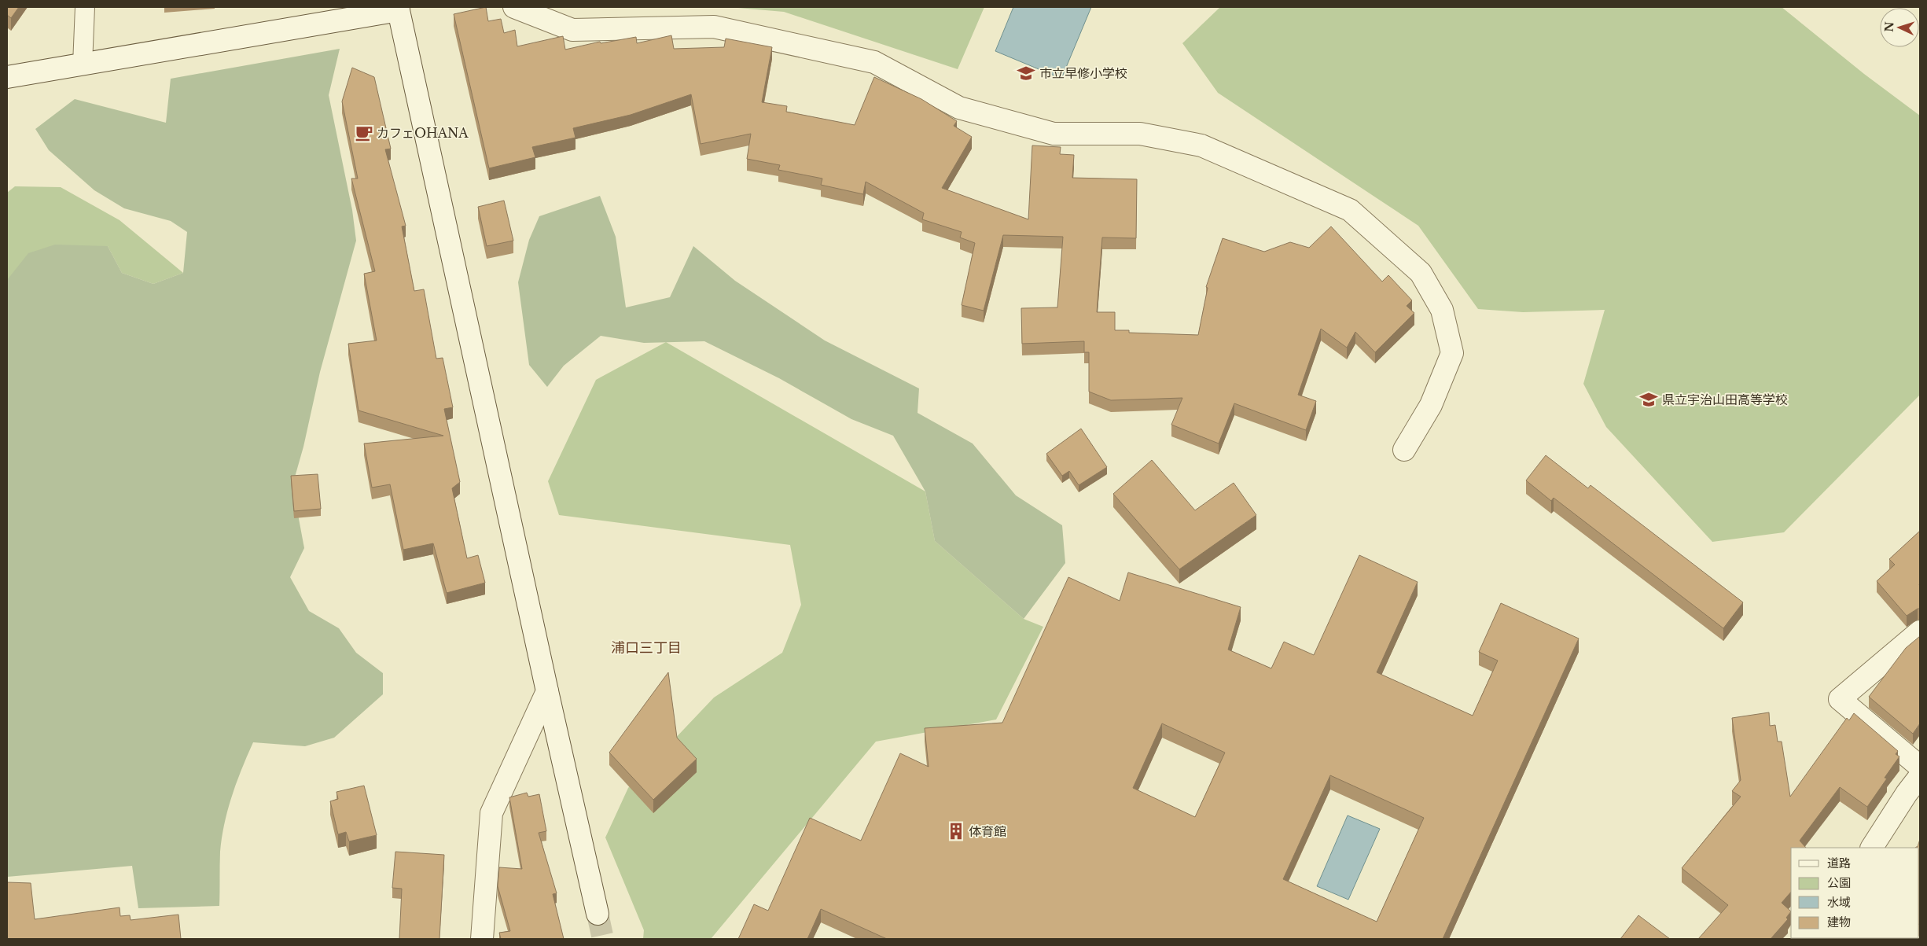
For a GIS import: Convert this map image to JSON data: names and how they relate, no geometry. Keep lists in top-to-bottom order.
{
  "districts": ["浦口三丁目"],
  "places": {
    "school or university": ["市立早修小学校", "県立宇治山田高等学校"],
    "cafe": ["カフェOHANA"],
    "building": ["体育館"]
  },
  "legend": [
    "道路",
    "公園",
    "水域",
    "建物"
  ],
  "north": "left"
}
